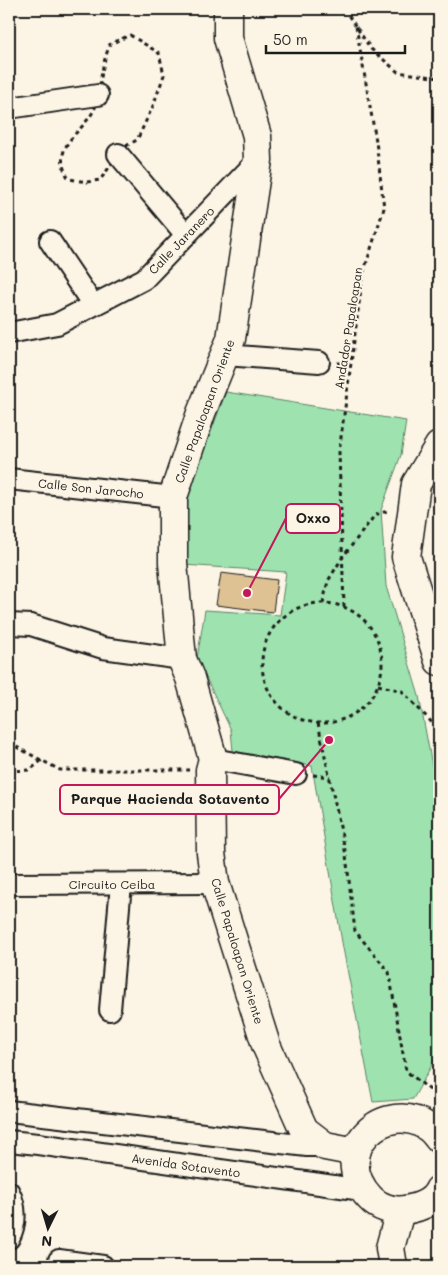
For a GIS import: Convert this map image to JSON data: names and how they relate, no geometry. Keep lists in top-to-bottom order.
{
  "streets": {
    "street": [
      "Calle Jaranero",
      "Calle Papaloapan Oriente",
      "Calle Son Jarocho",
      "Circuito Ceiba",
      "Avenida Sotavento"
    ],
    "path": ["Andador Papaloapan"]
  },
  "crossings": [
    ["Calle Jaranero", "Calle Papaloapan Oriente"],
    ["Calle Papaloapan Oriente", "Calle Son Jarocho"],
    ["Calle Papaloapan Oriente", "Circuito Ceiba"]
  ],
  "places": ["Oxxo", "Parque Hacienda Sotavento"],
  "scale_bar": "50 m",
  "north": "bottom"
}
